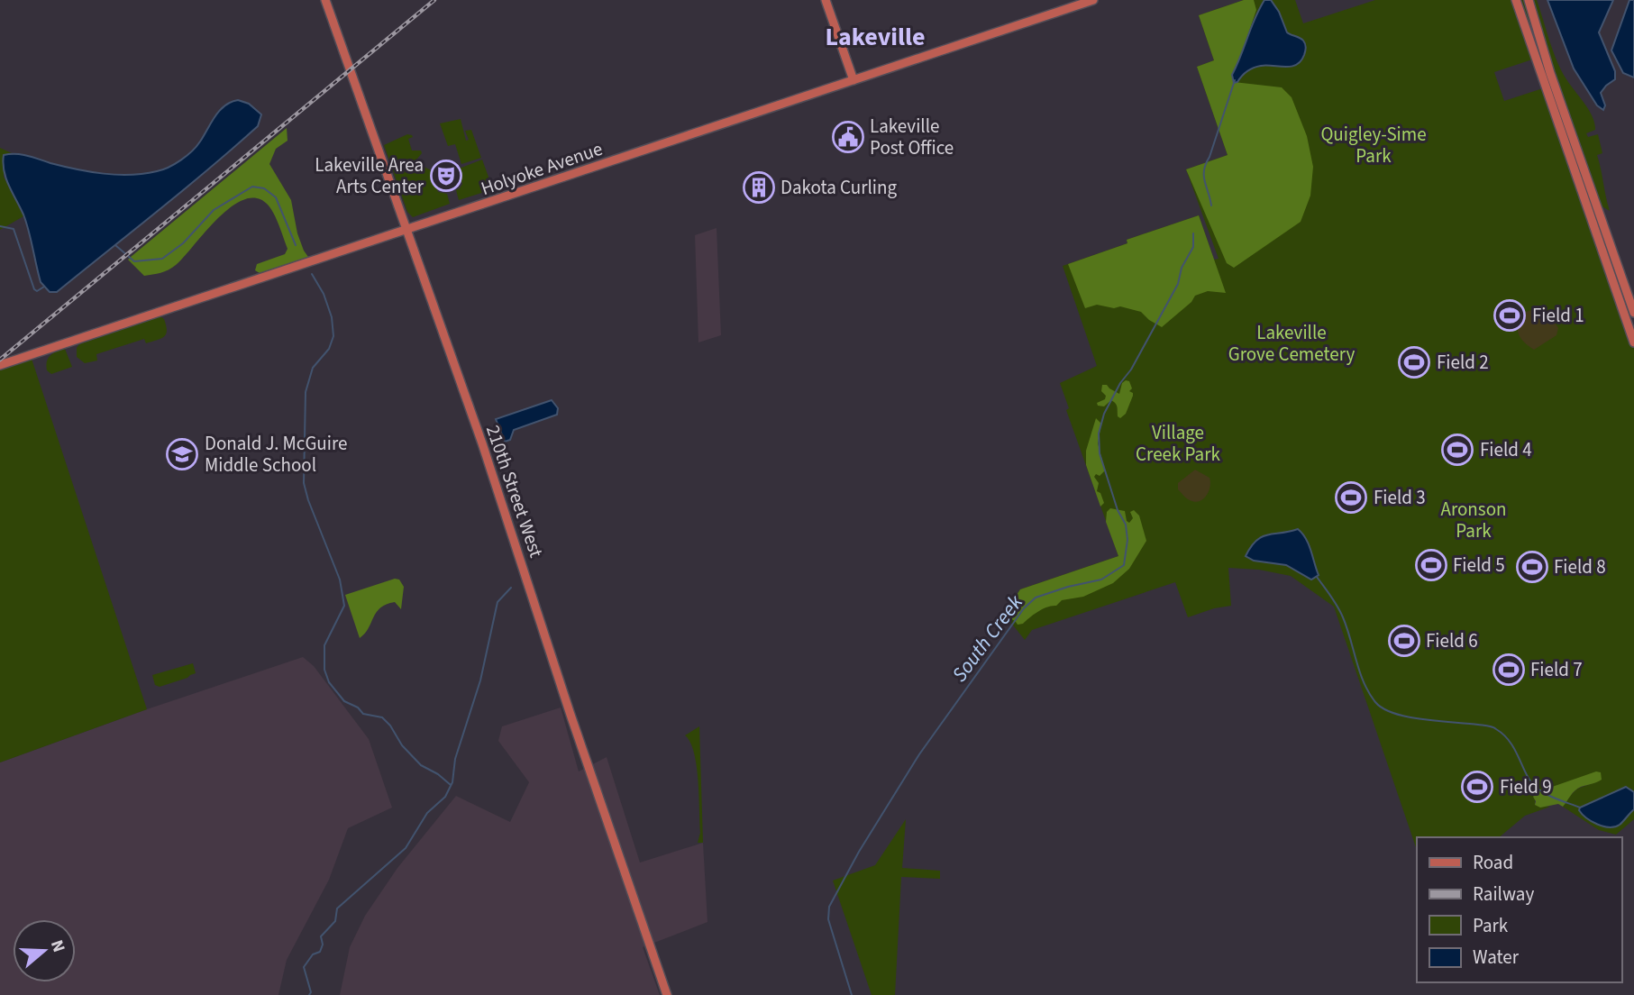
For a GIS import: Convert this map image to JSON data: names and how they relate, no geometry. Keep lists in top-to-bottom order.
{
  "streets": {
    "street": ["Holyoke Avenue", "210th Street West"]
  },
  "crossings": [
    ["Holyoke Avenue", "210th Street West"]
  ],
  "districts": ["Lakeville"],
  "water": ["South Creek"],
  "parks": [
    "Quigley-Sime Park",
    "Lakeville Grove Cemetery",
    "Village Creek Park",
    "Aronson Park"
  ],
  "places": {
    "public building": ["Lakeville Post Office"],
    "theatre": ["Lakeville Area Arts Center"],
    "building": ["Dakota Curling"],
    "sports": [
      "Field 1",
      "Field 2",
      "Field 4",
      "Field 3",
      "Field 5",
      "Field 8",
      "Field 6",
      "Field 7",
      "Field 9"
    ],
    "school or university": ["Donald J. McGuire Middle School"]
  },
  "legend": [
    "Road",
    "Railway",
    "Park",
    "Water"
  ],
  "north": "right"
}
